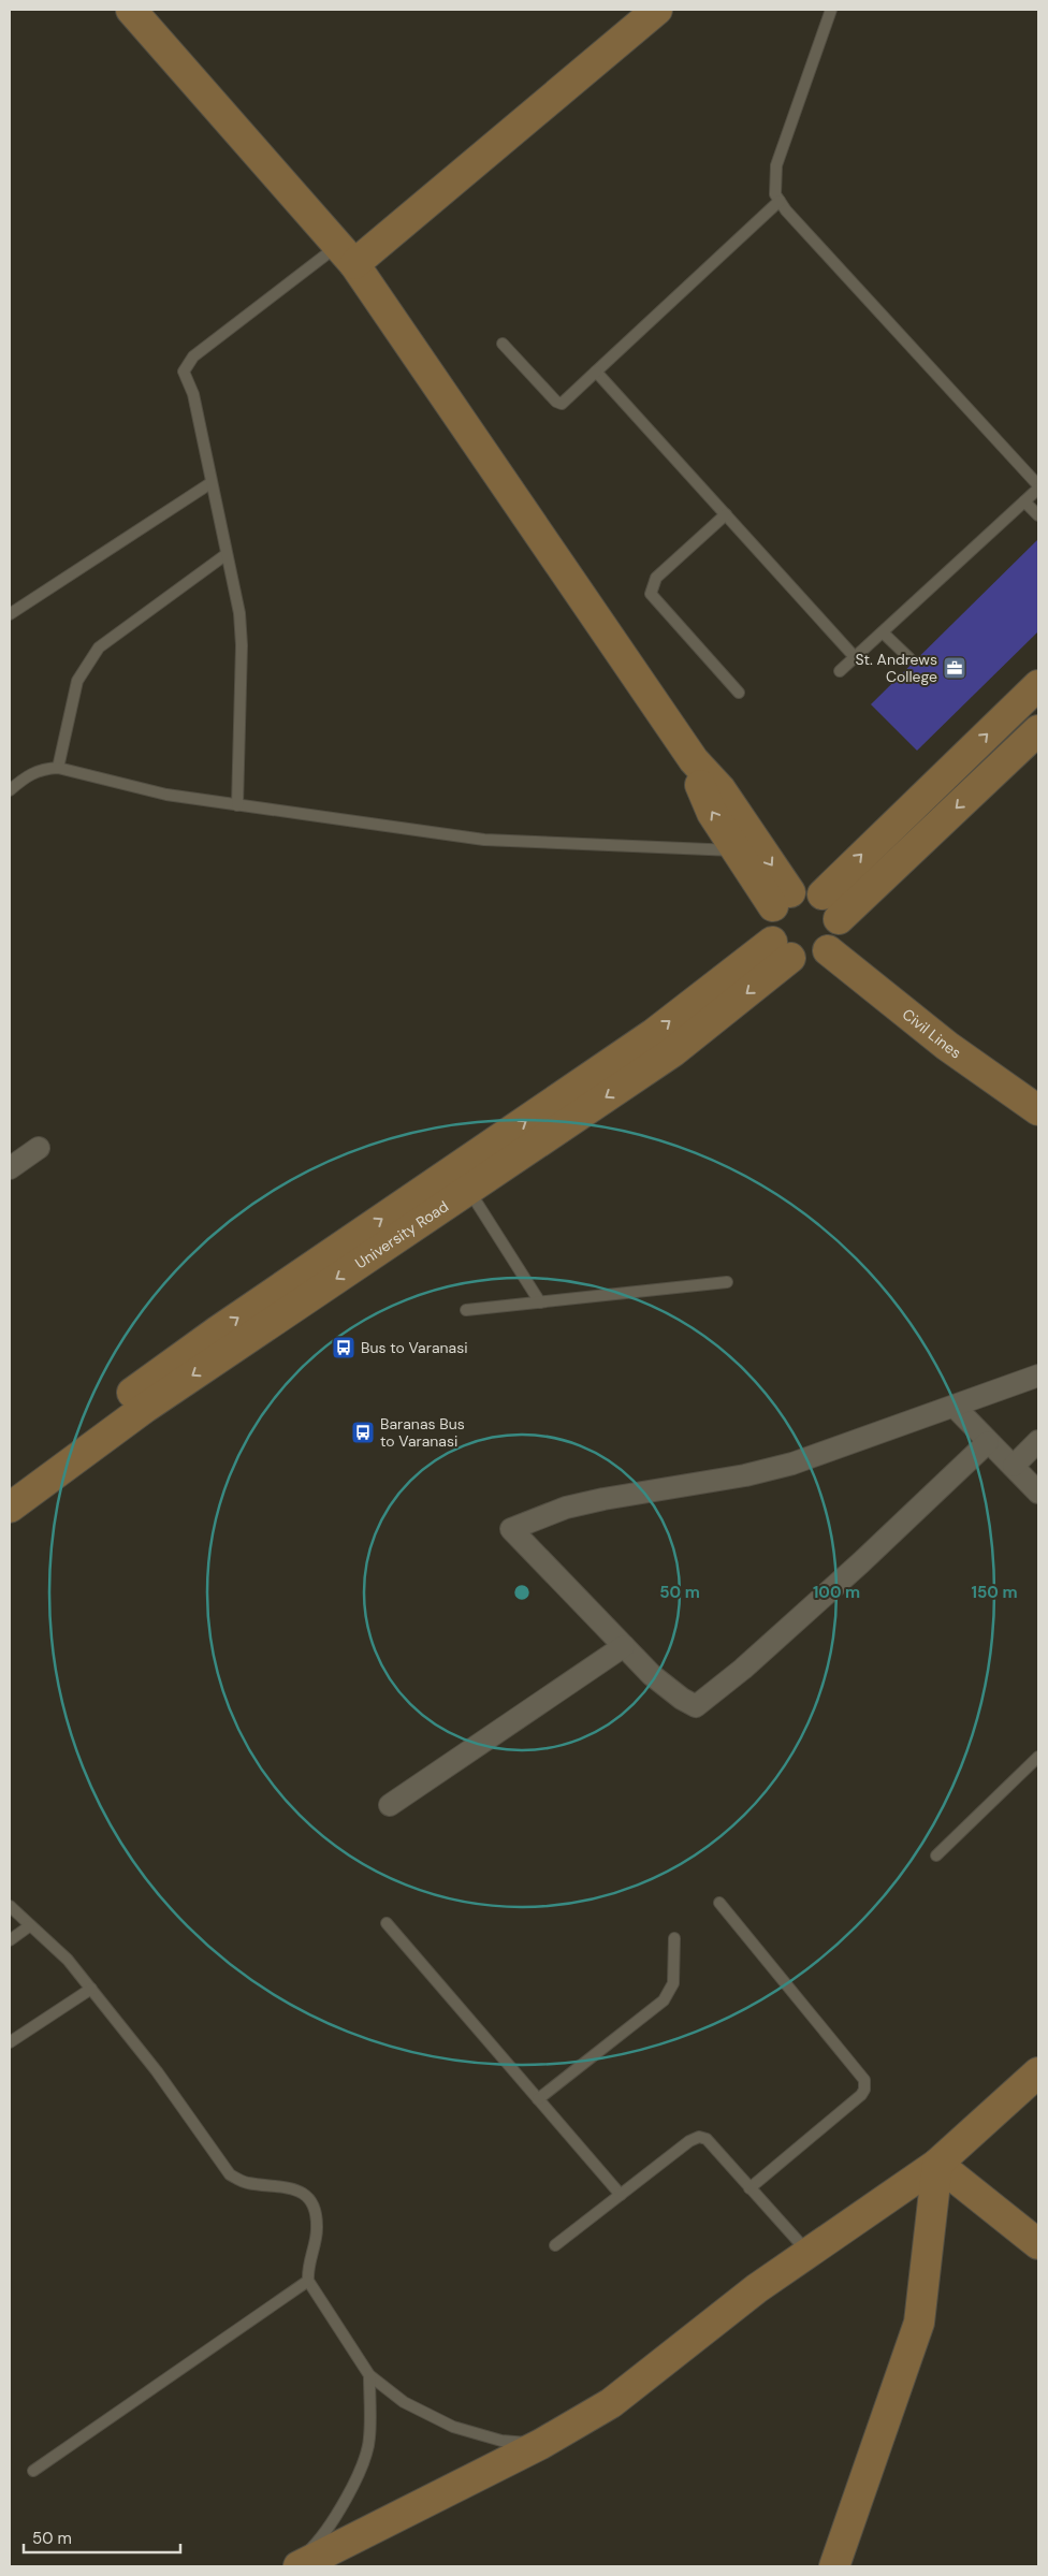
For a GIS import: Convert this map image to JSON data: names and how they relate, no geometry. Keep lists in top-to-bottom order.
{
  "streets": {
    "main road": ["Civil Lines", "University Road"]
  },
  "crossings": [
    ["Civil Lines", "University Road"]
  ],
  "places": {
    "office": ["St. Andrews College"],
    "bus stop": ["Bus to Varanasi", "Baranas Bus to Varanasi"]
  },
  "scale_bar": "50 m",
  "rings": ["50 m", "100 m", "150 m"]
}
